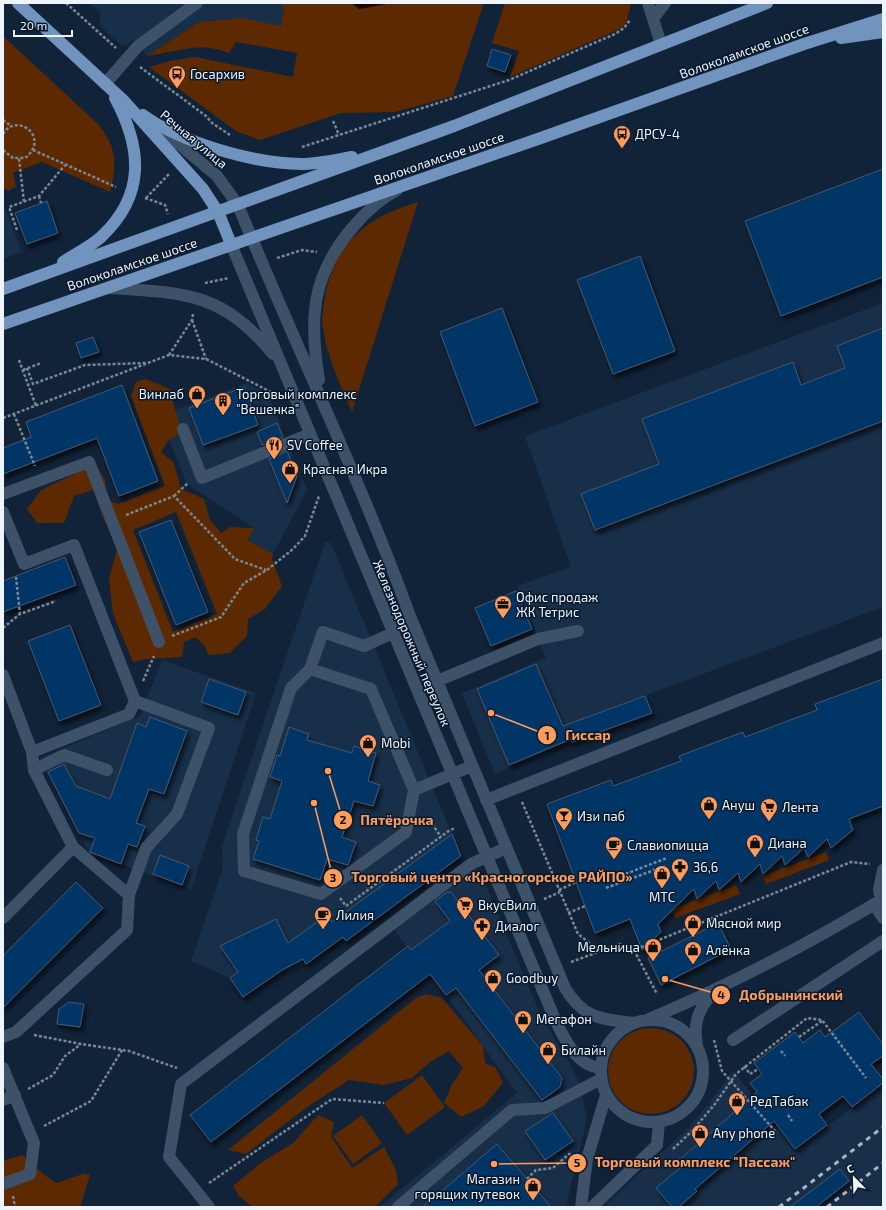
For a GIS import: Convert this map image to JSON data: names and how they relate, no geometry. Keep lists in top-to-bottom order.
{
  "streets": {
    "main road": ["Волоколамское шоссе", "Речная улица", "Железнодорожный переулок"]
  },
  "crossings": [
    ["Волоколамское шоссе", "Речная улица"],
    ["Волоколамское шоссе", "Железнодорожный переулок"],
    ["Речная улица", "Железнодорожный переулок"]
  ],
  "places": {
    "bus stop": ["Госархив", "ДРСУ-4"],
    "shop": [
      "Винлаб",
      "Красная Икра",
      "Mobi",
      "Ануш",
      "Диана",
      "МТС",
      "Мясной мир",
      "Мельница",
      "Алёнка",
      "Goodbuy",
      "Мегафон",
      "Билайн",
      "РедТабак",
      "Any phone",
      "Магазин горящих путевок"
    ],
    "building": ["Торговый комплекс \"Вешенка\""],
    "restaurant": ["SV Coffee"],
    "office": ["Офис продаж ЖК Тетрис"],
    "other": [
      "Гиссар",
      "Пятёрочка",
      "Торговый центр «Красногорское РАЙПО»",
      "Добрынинский",
      "Торговый комплекс \"Пассаж\""
    ],
    "supermarket": ["Лента", "ВкусВилл"],
    "bar": ["Изи паб"],
    "cafe": ["Славиопицца", "Лилия"],
    "pharmacy": ["36,6", "Диалог"]
  },
  "scale_bar": "20 m",
  "north": "top left"
}
